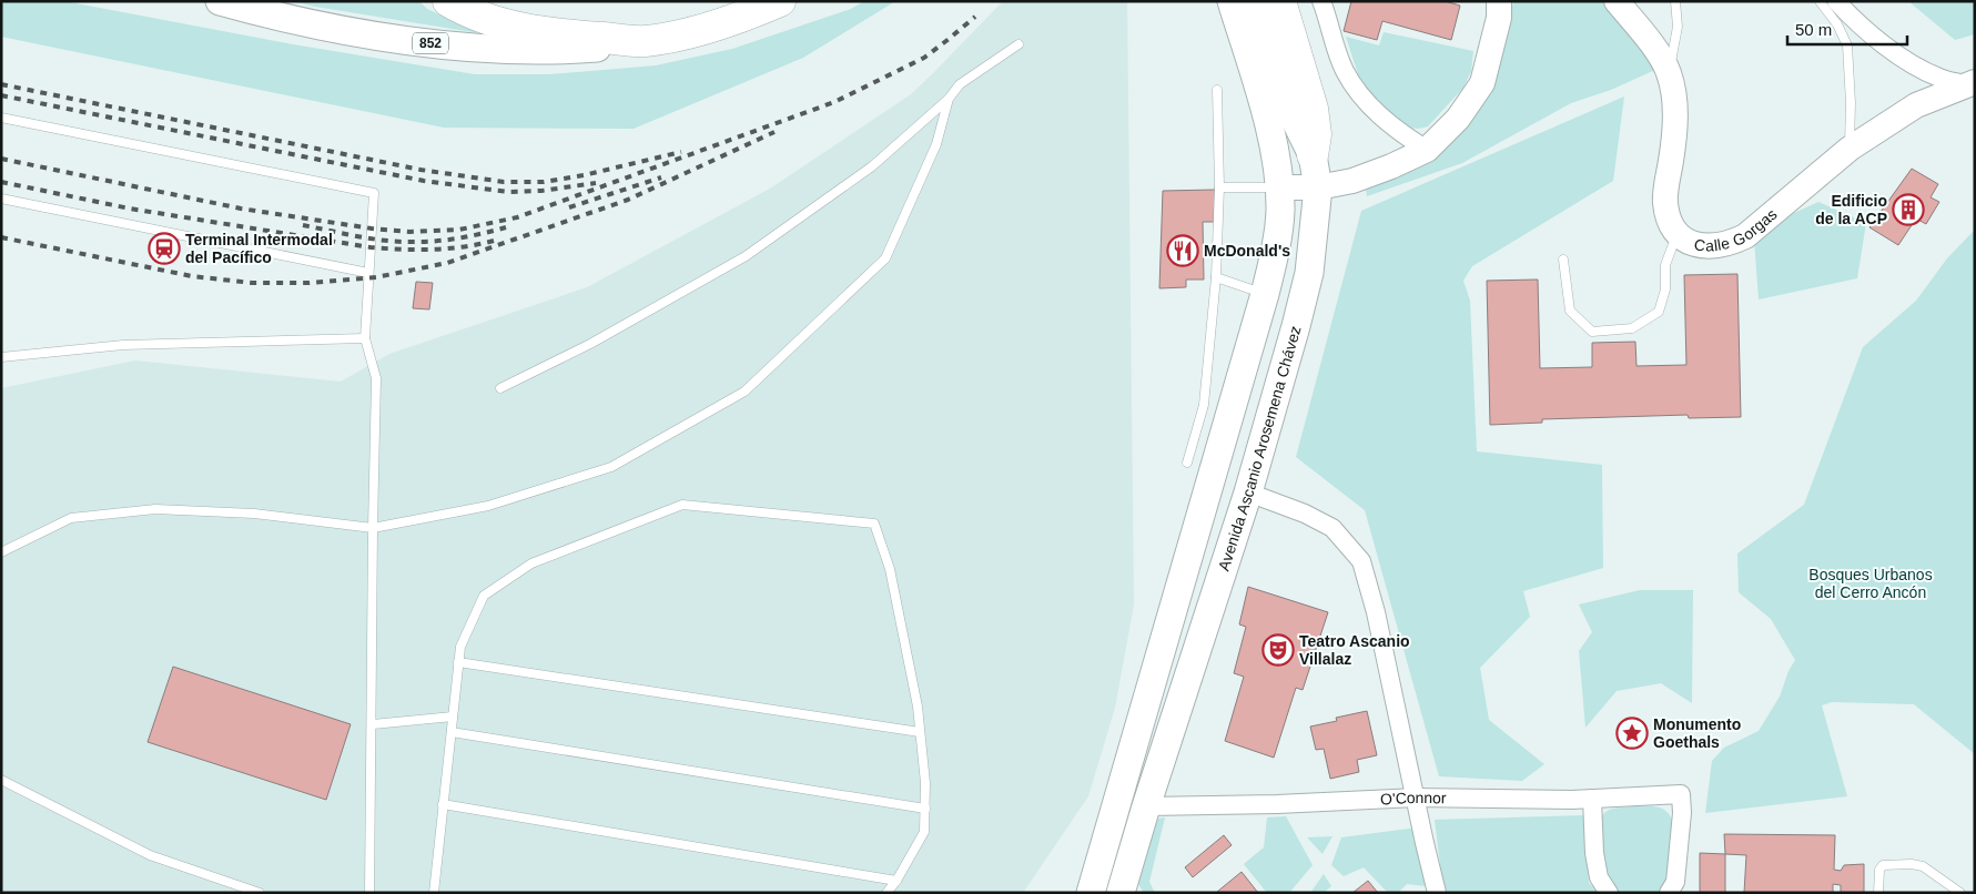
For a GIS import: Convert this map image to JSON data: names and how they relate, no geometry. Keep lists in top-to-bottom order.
{
  "streets": {
    "highway": ["852"],
    "main road": ["Avenida Ascanio Arosemena Chávez"],
    "street": ["Calle Gorgas", "O'Connor"]
  },
  "crossings": [
    ["Avenida Ascanio Arosemena Chávez", "O'Connor"]
  ],
  "parks": ["Bosques Urbanos del Cerro Ancón"],
  "places": {
    "building": ["Edificio de la ACP"],
    "station": ["Terminal Intermodal del Pacífico"],
    "restaurant": ["McDonald's"],
    "theatre": ["Teatro Ascanio Villalaz"],
    "place": ["Monumento Goethals"]
  },
  "scale_bar": "50 m"
}
